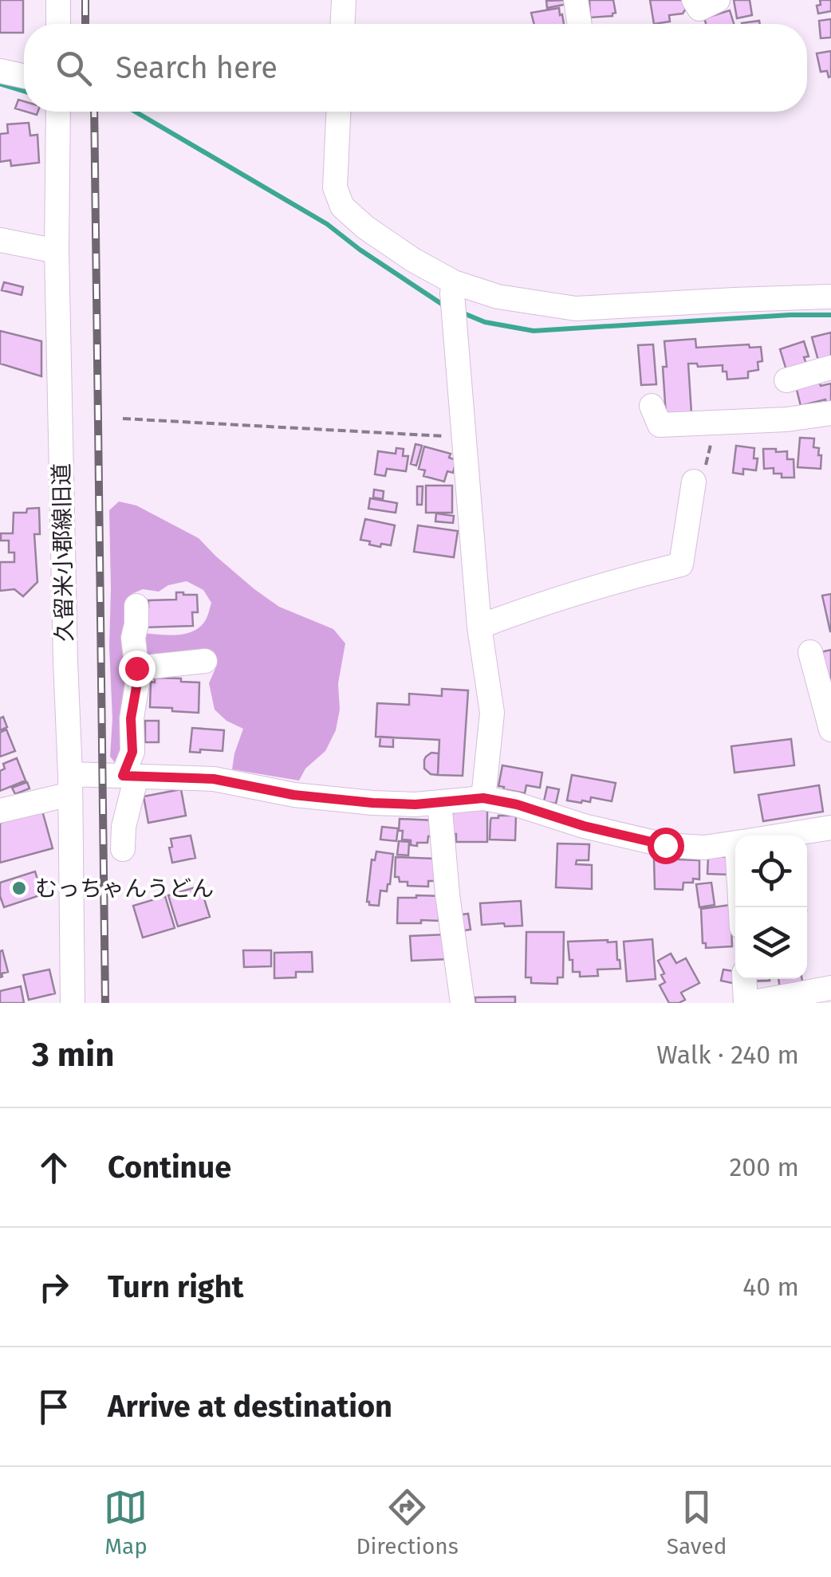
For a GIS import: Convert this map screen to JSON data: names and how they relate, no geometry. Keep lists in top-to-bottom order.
{
  "streets": {
    "street": ["久留米小郡線旧道"]
  },
  "places": ["むっちゃんうどん"],
  "page": {
    "search": "Search here",
    "heading": ["3 min", "Walk · 240 m"],
    "list": [
      ["Continue", "200 m"],
      ["Turn right", "40 m"],
      "Arrive at destination"
    ],
    "nav": ["Map", "Directions", "Saved"]
  }
}
